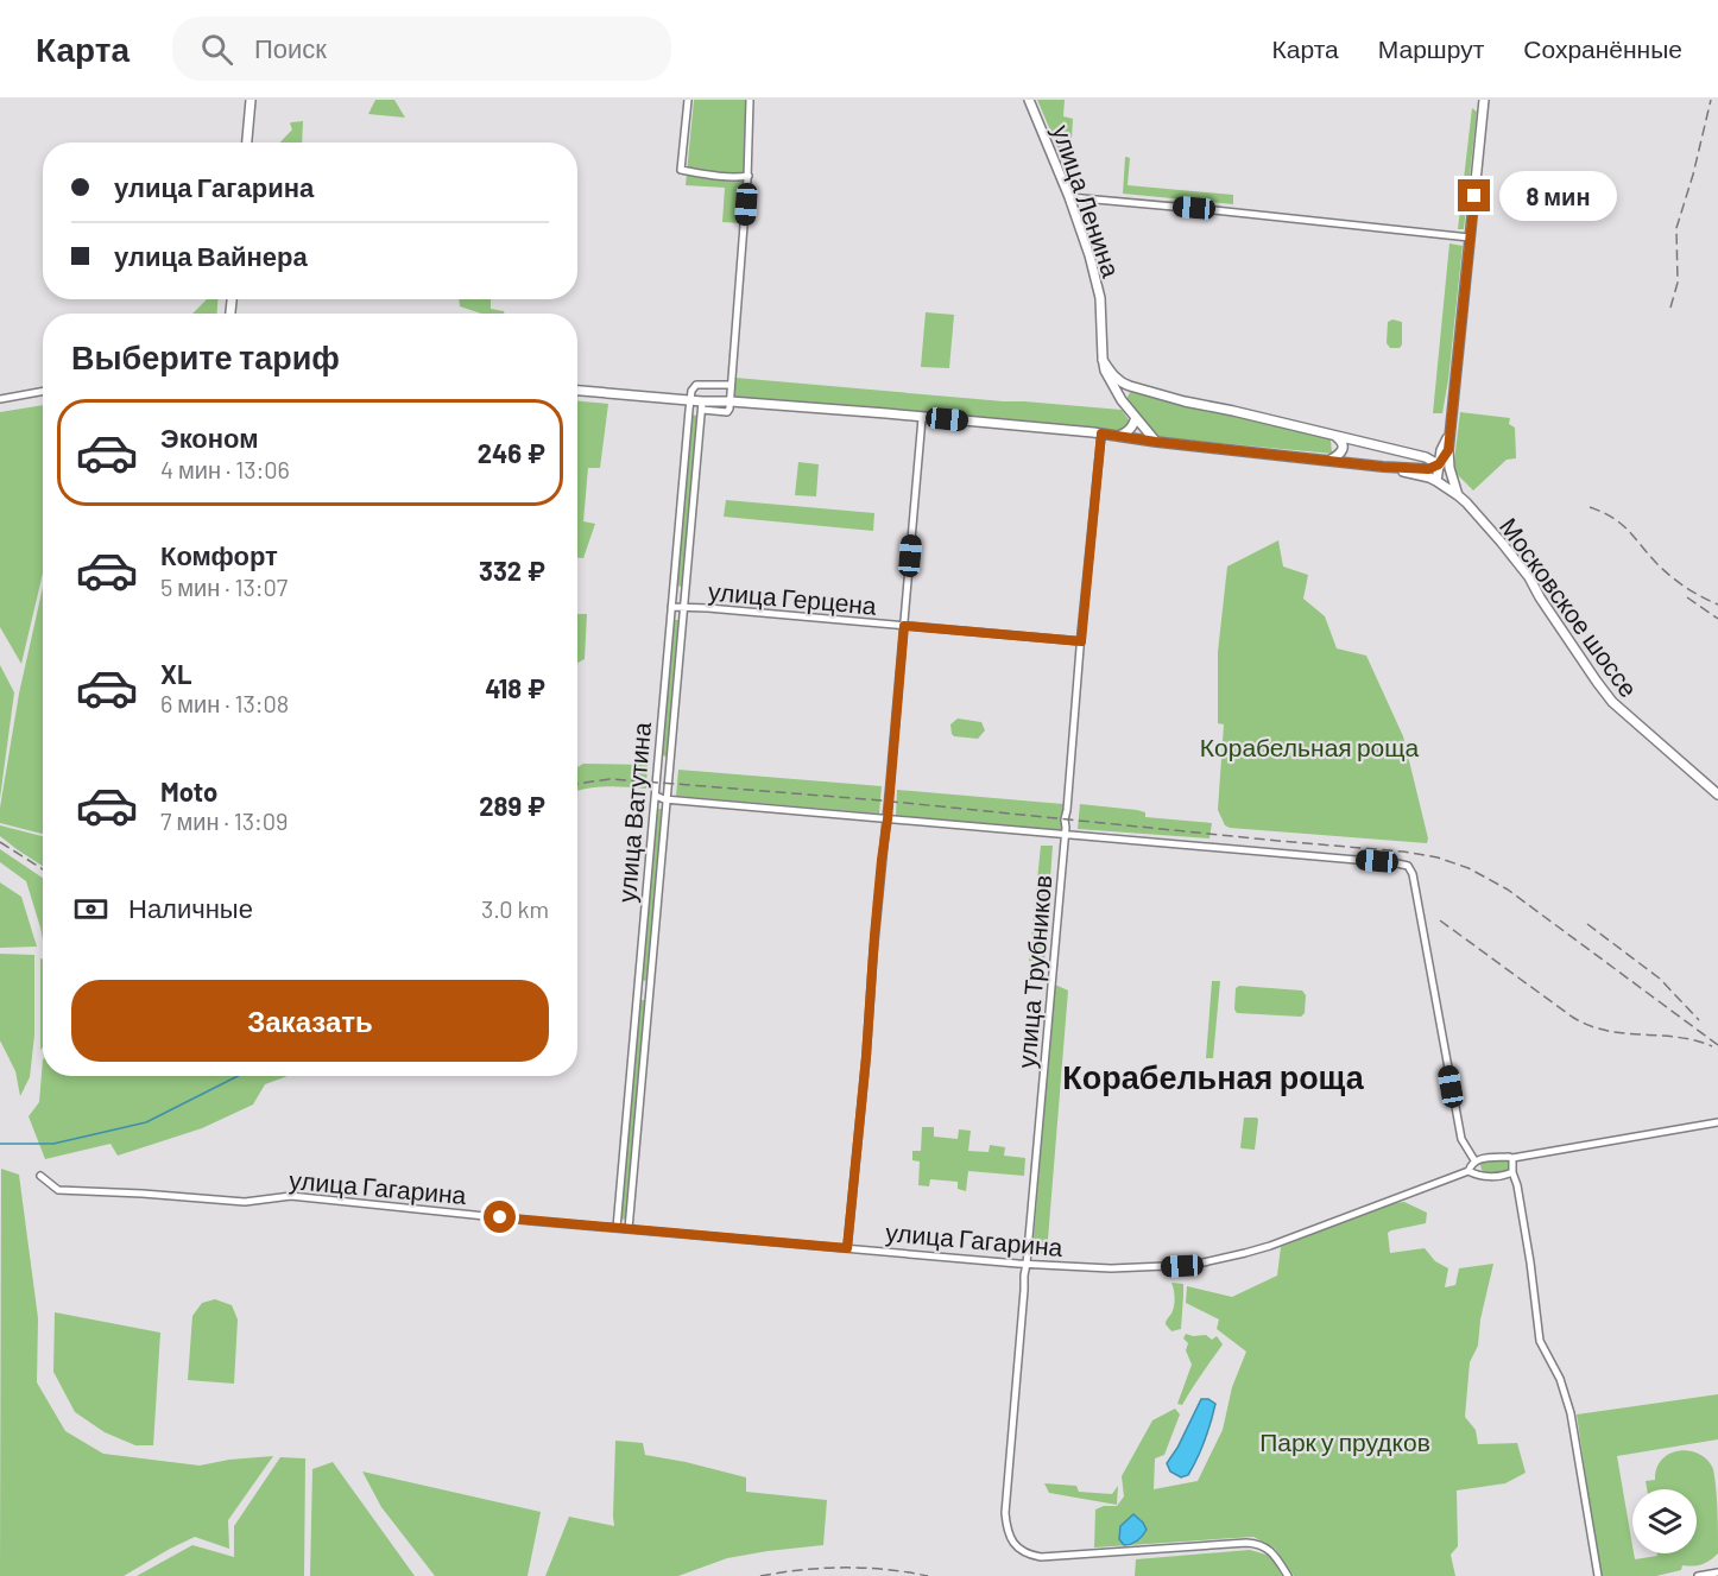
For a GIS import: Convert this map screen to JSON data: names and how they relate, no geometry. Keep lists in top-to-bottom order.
{
  "streets": {
    "main road": ["улица Ленина", "Московское шоссе"],
    "street": [
      "улица Герцена",
      "улица Ватутина",
      "улица Трубников",
      "улица Гагарина"
    ]
  },
  "crossings": [
    ["улица Герцена", "улица Ватутина"],
    ["улица Герцена", "улица Трубников"],
    ["улица Ватутина", "улица Гагарина"],
    ["улица Трубников", "улица Гагарина"]
  ],
  "districts": ["Корабельная роща"],
  "parks": ["Корабельная роща", "Парк у прудков"],
  "page": {
    "header": "Карта",
    "search": "Поиск",
    "nav": ["Карта", "Маршрут", "Сохранённые"],
    "banner": ["улица Гагарина", "улица Вайнера"],
    "bubble": "8 мин",
    "heading": "Выберите тариф",
    "list": [
      {
        "name": "Эконом",
        "note": "4 мин · 13:06",
        "value": "246 ₽"
      },
      {
        "name": "Комфорт",
        "note": "5 мин · 13:07",
        "value": "332 ₽"
      },
      {
        "name": "XL",
        "note": "6 мин · 13:08",
        "value": "418 ₽"
      },
      {
        "name": "Moto",
        "note": "7 мин · 13:09",
        "value": "289 ₽"
      }
    ],
    "pay": ["Наличные", "3.0 km"],
    "buttons": "Заказать"
  }
}
